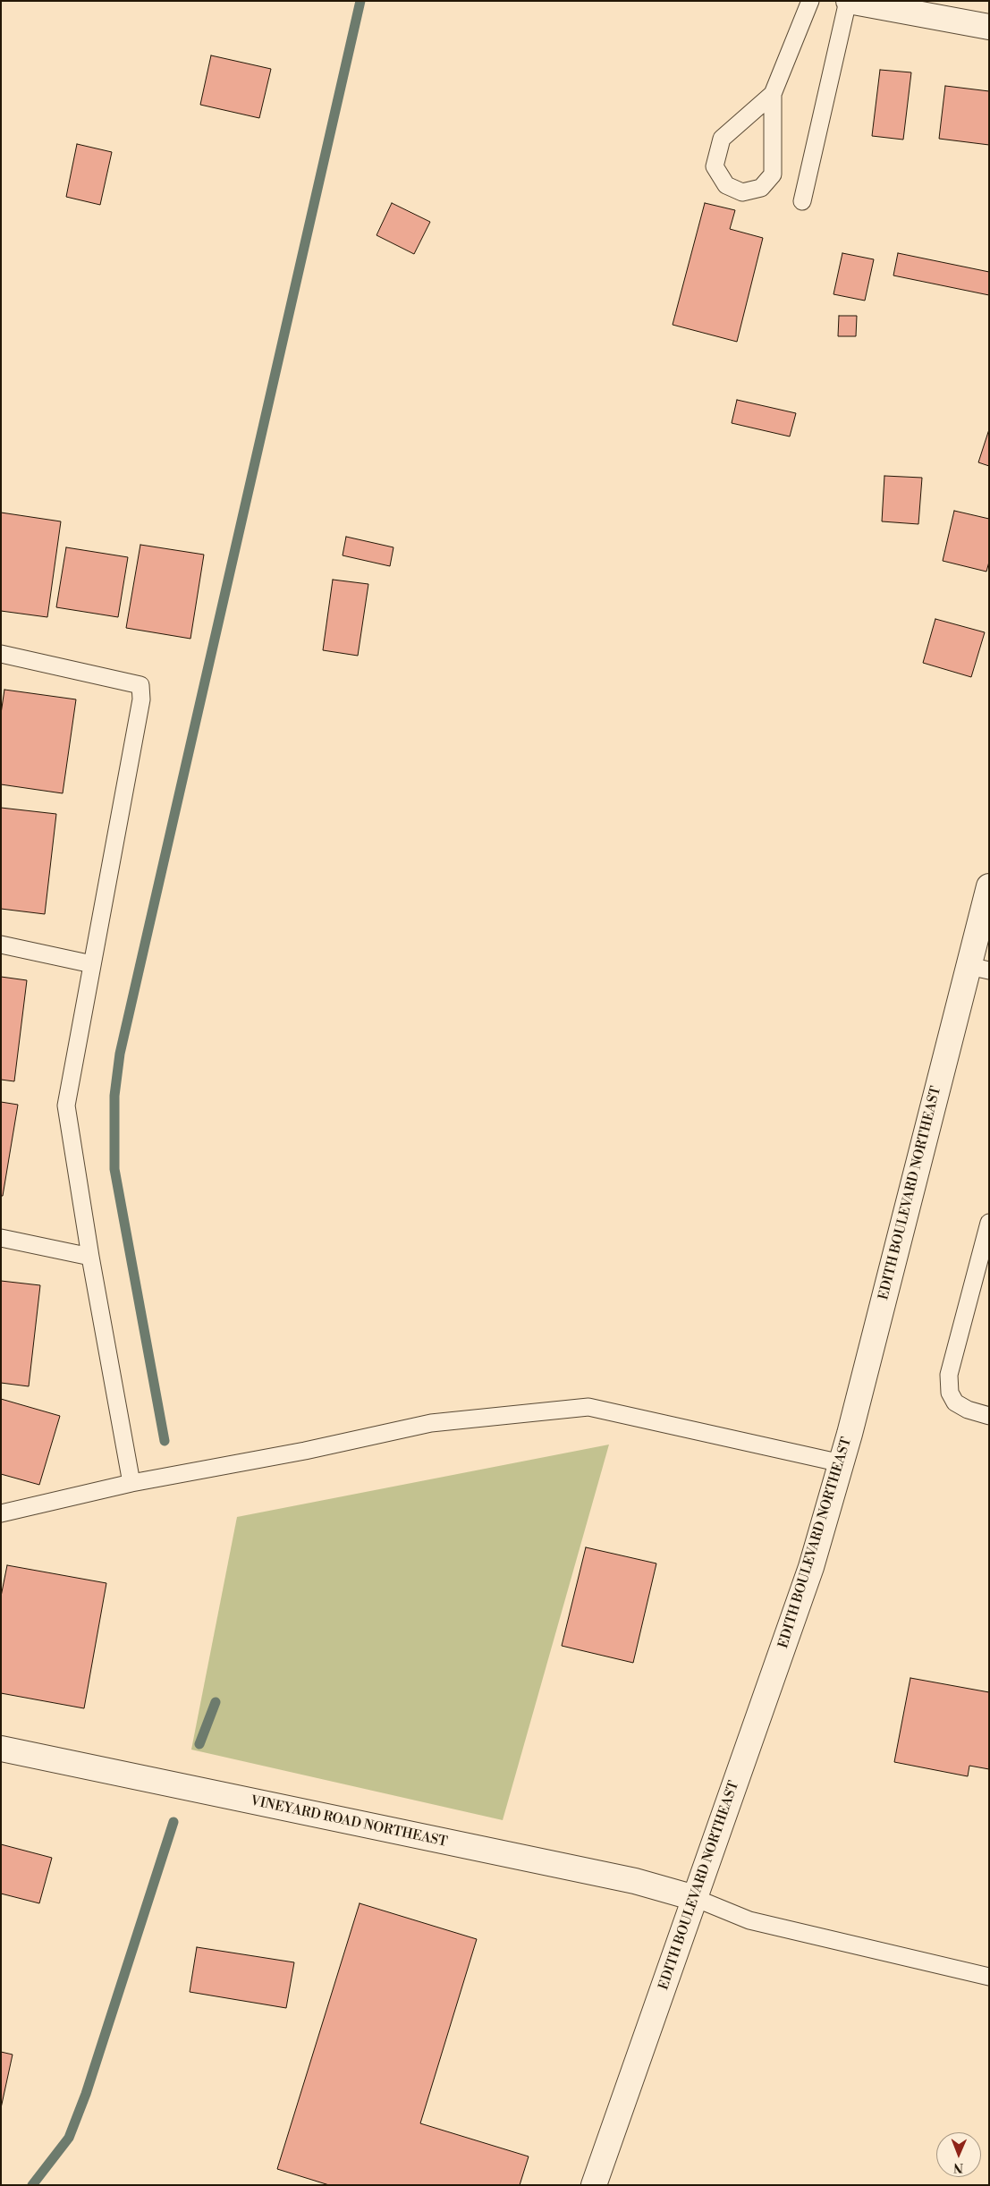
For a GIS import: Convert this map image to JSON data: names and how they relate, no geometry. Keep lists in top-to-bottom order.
{
  "streets": {
    "street": ["EDITH BOULEVARD NORTHEAST", "VINEYARD ROAD NORTHEAST"]
  },
  "crossings": [
    ["EDITH BOULEVARD NORTHEAST", "VINEYARD ROAD NORTHEAST"]
  ],
  "north": "bottom"
}
